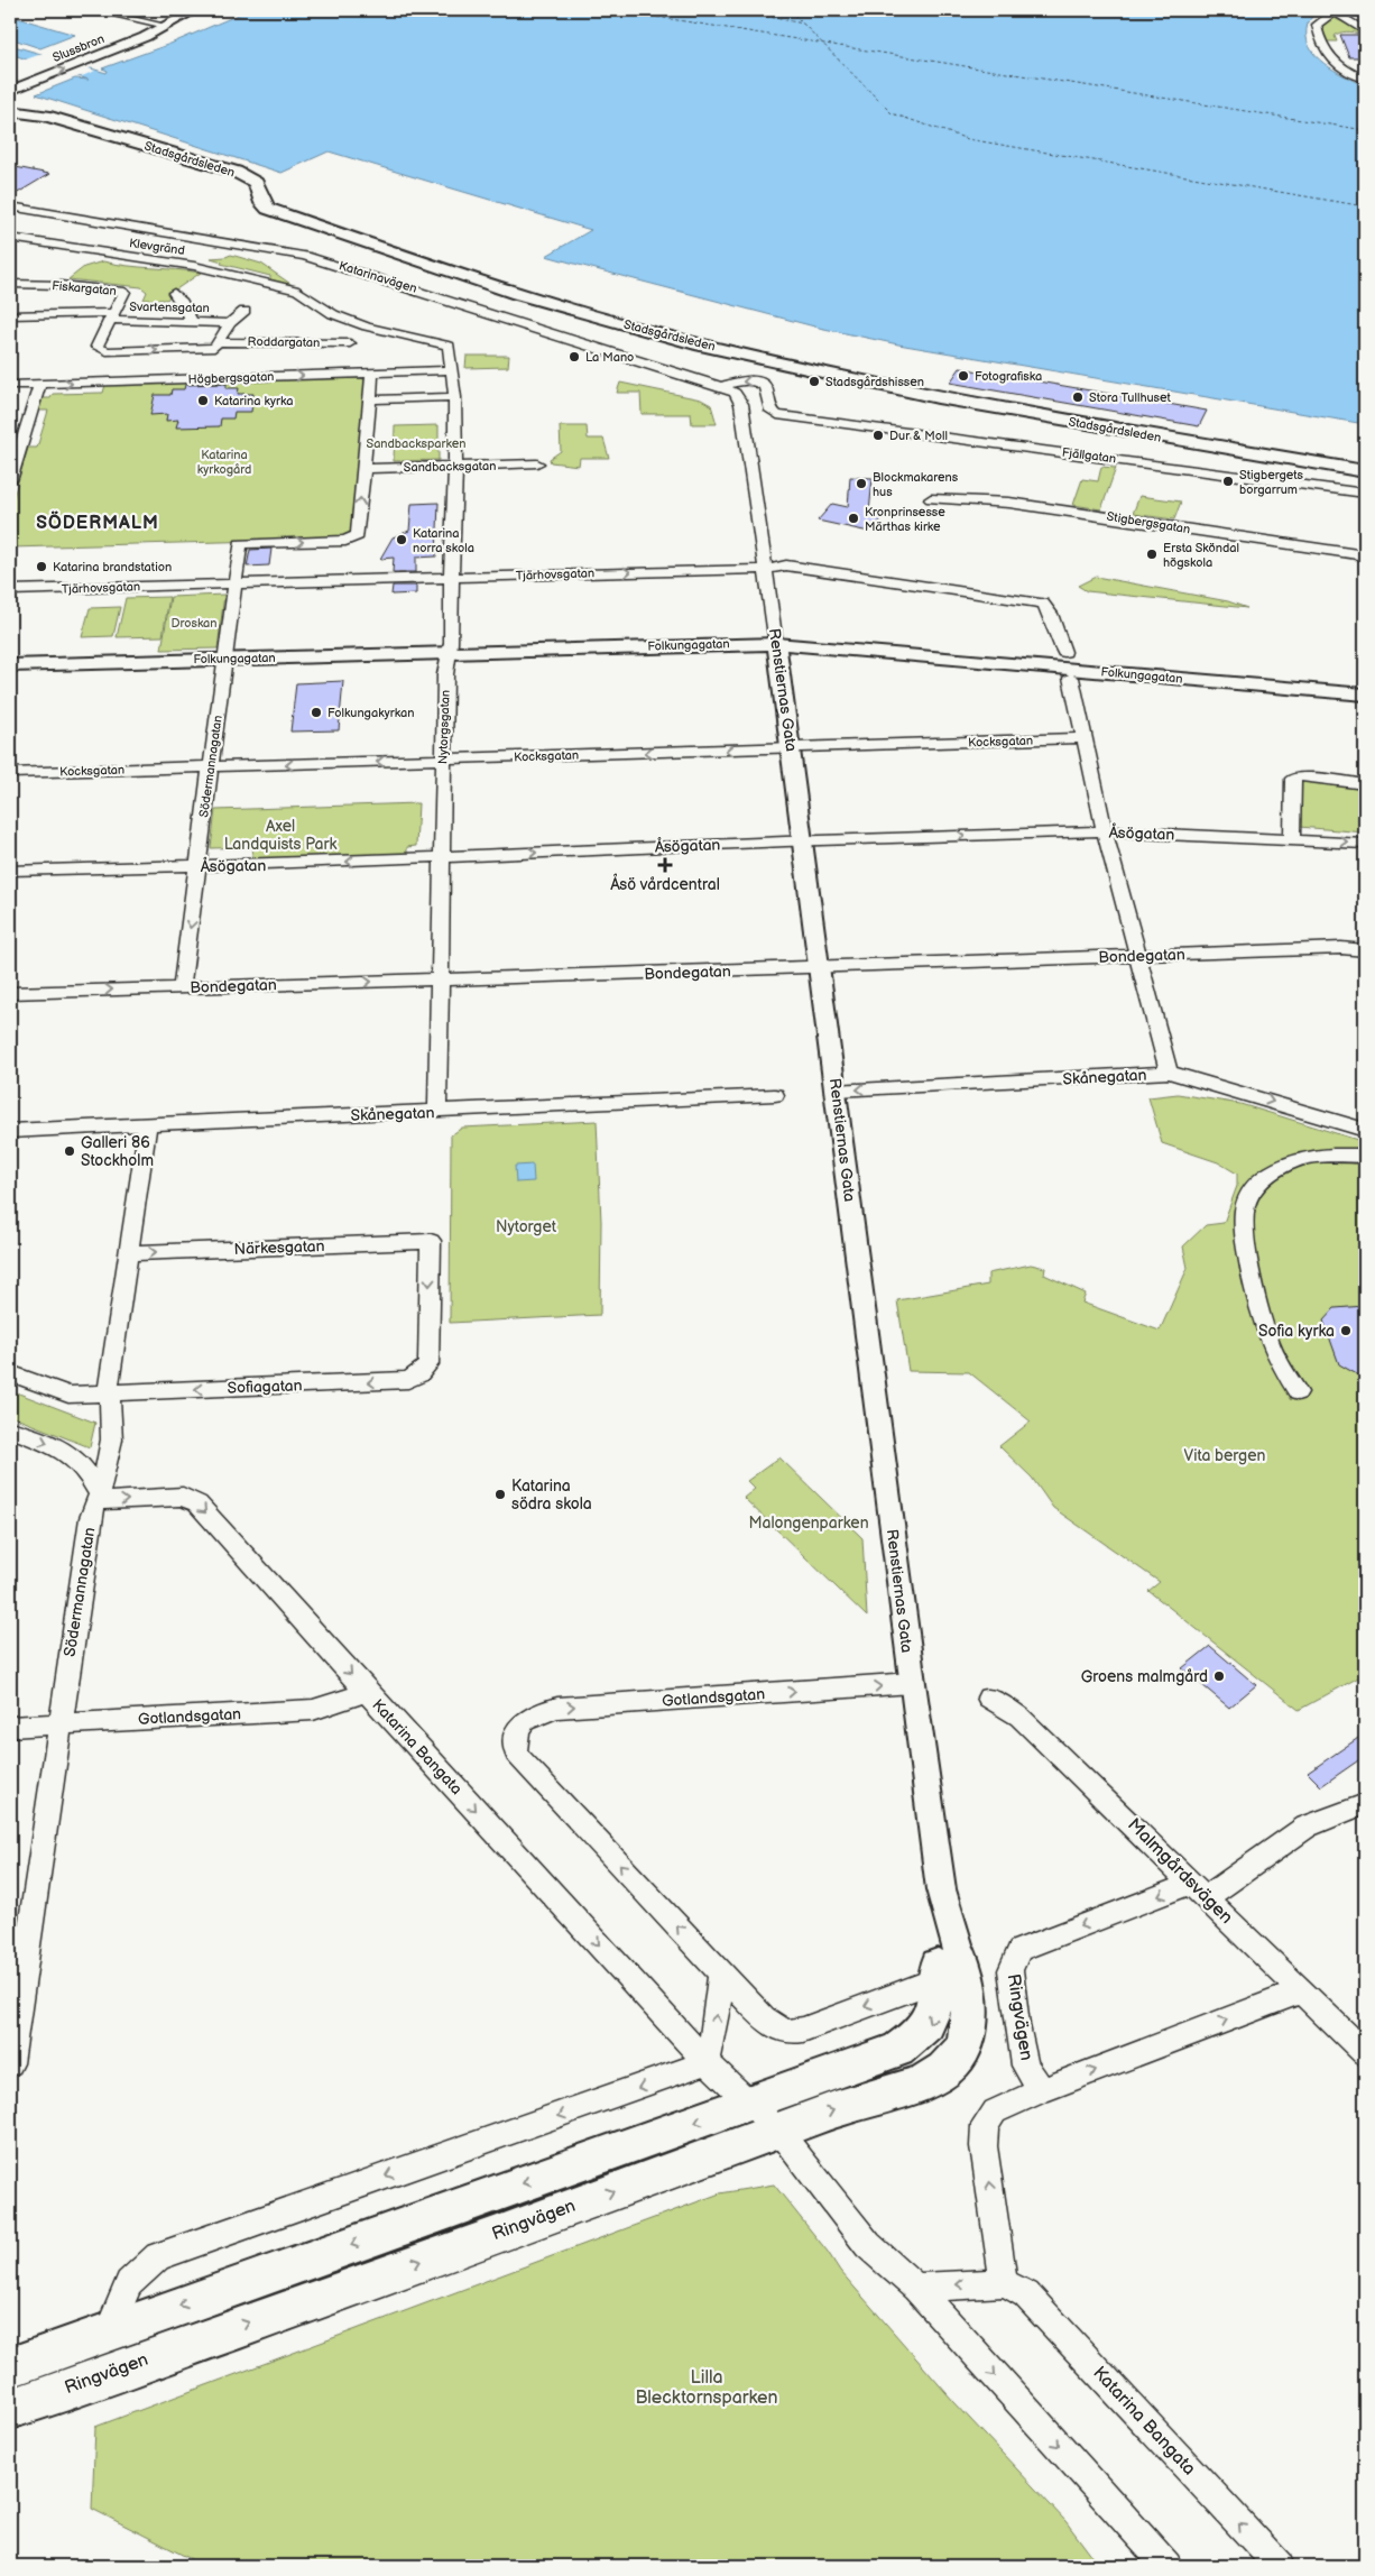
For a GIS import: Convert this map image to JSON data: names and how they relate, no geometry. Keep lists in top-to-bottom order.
{
  "streets": {
    "main road": ["Stadsgårdsleden", "Ringvägen"],
    "street": [
      "Slussbron",
      "Klevgränd",
      "Katarinavägen",
      "Fiskargatan",
      "Svartensgatan",
      "Roddargatan",
      "Högbergsgatan",
      "Fjällgatan",
      "Sandbacksgatan",
      "Stigbergsgatan",
      "Tjärhovsgatan",
      "Folkungagatan",
      "Renstiernas Gata",
      "Nytorgsgatan",
      "Kocksgatan",
      "Södermannagatan",
      "Åsögatan",
      "Bondegatan",
      "Skånegatan",
      "Närkesgatan",
      "Sofiagatan",
      "Gotlandsgatan",
      "Katarina Bangata",
      "Malmgårdsvägen"
    ]
  },
  "crossings": [
    ["Klevgränd", "Nytorgsgatan"],
    ["Katarinavägen", "Fjällgatan"],
    ["Katarinavägen", "Renstiernas Gata"],
    ["Fiskargatan", "Svartensgatan"],
    ["Fiskargatan", "Roddargatan"],
    ["Högbergsgatan", "Nytorgsgatan"],
    ["Sandbacksgatan", "Nytorgsgatan"],
    ["Sandbacksgatan", "Södermannagatan"],
    ["Tjärhovsgatan", "Renstiernas Gata"],
    ["Tjärhovsgatan", "Nytorgsgatan"],
    ["Tjärhovsgatan", "Södermannagatan"],
    ["Folkungagatan", "Renstiernas Gata"],
    ["Folkungagatan", "Nytorgsgatan"],
    ["Folkungagatan", "Södermannagatan"],
    ["Renstiernas Gata", "Kocksgatan"],
    ["Renstiernas Gata", "Åsögatan"],
    ["Renstiernas Gata", "Bondegatan"],
    ["Renstiernas Gata", "Skånegatan"],
    ["Renstiernas Gata", "Gotlandsgatan"],
    ["Renstiernas Gata", "Ringvägen"],
    ["Nytorgsgatan", "Kocksgatan"],
    ["Nytorgsgatan", "Åsögatan"],
    ["Nytorgsgatan", "Bondegatan"],
    ["Nytorgsgatan", "Skånegatan"],
    ["Kocksgatan", "Södermannagatan"],
    ["Södermannagatan", "Åsögatan"],
    ["Södermannagatan", "Bondegatan"],
    ["Södermannagatan", "Skånegatan"],
    ["Södermannagatan", "Närkesgatan"],
    ["Södermannagatan", "Sofiagatan"],
    ["Södermannagatan", "Gotlandsgatan"],
    ["Södermannagatan", "Katarina Bangata"],
    ["Närkesgatan", "Sofiagatan"],
    ["Gotlandsgatan", "Katarina Bangata"],
    ["Katarina Bangata", "Ringvägen"],
    ["Malmgårdsvägen", "Ringvägen"]
  ],
  "one_way": [
    "Slussbron",
    "Fjällgatan",
    "Kocksgatan",
    "Sofiagatan"
  ],
  "districts": ["SÖDERMALM"],
  "parks": [
    "Sandbacksparken",
    "Katarina kyrkogård",
    "Droskan",
    "Axel Landquists Park",
    "Nytorget",
    "Vita bergen",
    "Malongenparken",
    "Lilla Blecktornsparken"
  ],
  "places": {
    "other": [
      "La Mano",
      "Fotografiska",
      "Stadsgårdshissen",
      "Stora Tullhuset",
      "Katarina kyrka",
      "Dur & Moll",
      "Stigbergets borgarrum",
      "Blockmakarens hus",
      "Kronprinsesse Märthas kirke",
      "Katarina norra skola",
      "Ersta Sköndal högskola",
      "Katarina brandstation",
      "Folkungakyrkan",
      "Galleri 86 Stockholm",
      "Sofia kyrka",
      "Katarina södra skola",
      "Groens malmgård"
    ],
    "health": ["Åsö vårdcentral"]
  }
}
